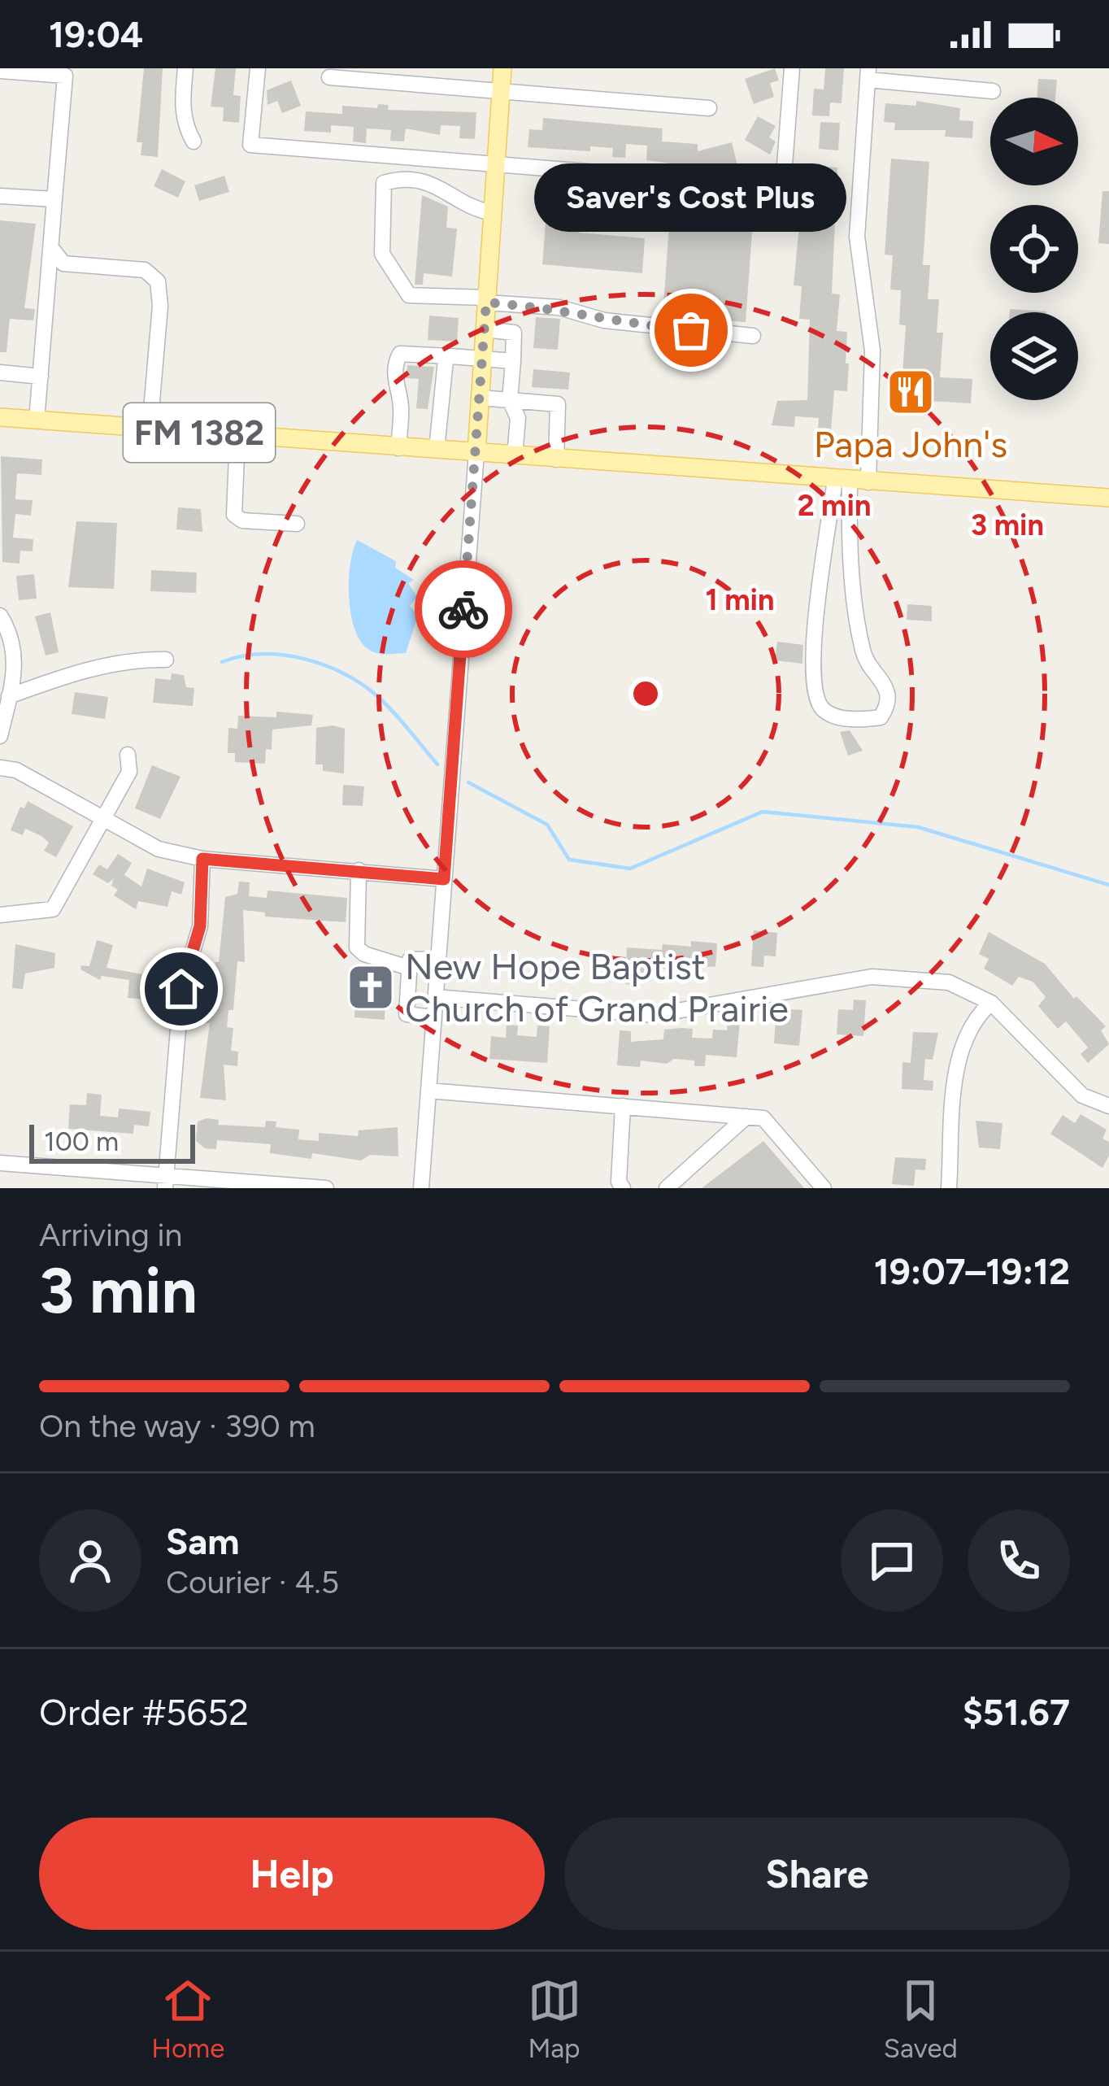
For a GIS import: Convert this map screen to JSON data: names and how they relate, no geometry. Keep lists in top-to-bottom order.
{
  "streets": {
    "main road": ["FM 1382"]
  },
  "places": {
    "other": ["Saver's Cost Plus"],
    "restaurant": ["Papa John's"],
    "church": ["New Hope Baptist Church of Grand Prairie"]
  },
  "scale_bar": "100 m",
  "north": "right",
  "page": {
    "status": "19:04",
    "bubble": "Saver's Cost Plus",
    "scale": "100 m",
    "heading": ["3 min", "Arriving in", "19:07–19:12"],
    "panel": [
      "Sam",
      "Courier · 4.5",
      "Order #5652",
      "$51.67"
    ],
    "bar": "On the way · 390 m",
    "buttons": ["Help", "Share"],
    "tabs": ["Home", "Map", "Saved"]
  },
  "rings": ["2 min", "3 min", "1 min"]
}
